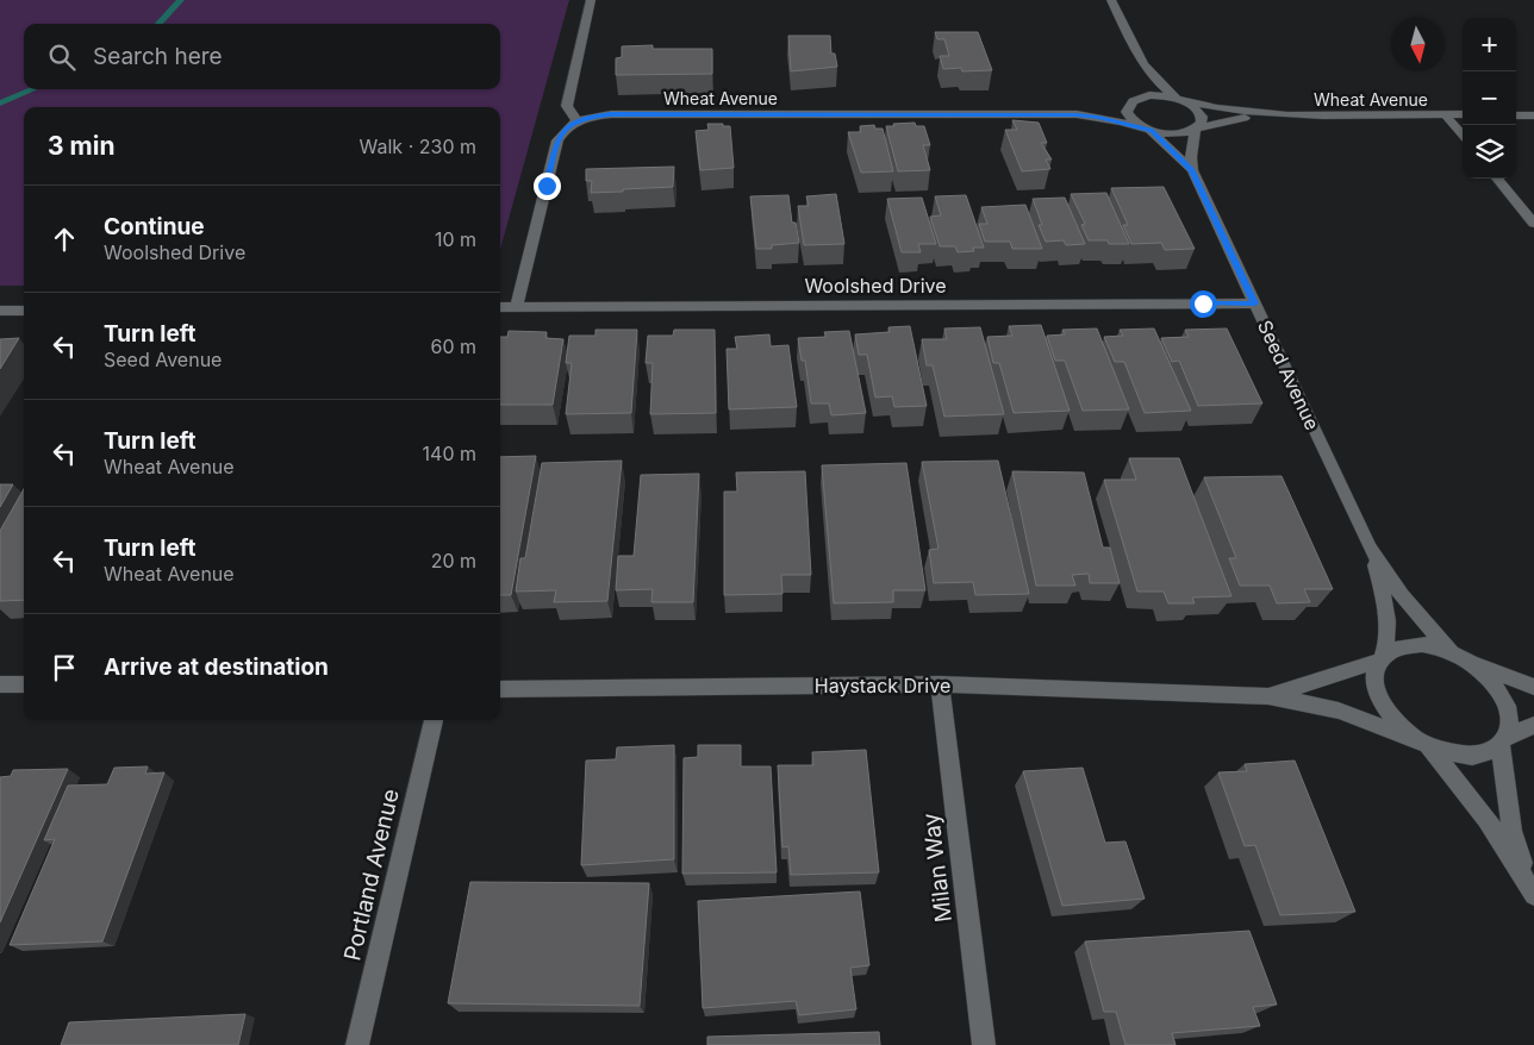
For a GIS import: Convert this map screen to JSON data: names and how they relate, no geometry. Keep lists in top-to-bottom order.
{
  "streets": {
    "street": [
      "Wheat Avenue",
      "Woolshed Drive",
      "Seed Avenue",
      "Haystack Drive",
      "Milan Way",
      "Portland Avenue"
    ]
  },
  "crossings": [
    ["Wheat Avenue", "Seed Avenue"],
    ["Woolshed Drive", "Seed Avenue"],
    ["Seed Avenue", "Haystack Drive"],
    ["Haystack Drive", "Milan Way"]
  ],
  "north": "bottom",
  "page": {
    "map_buttons": ["+", "−"],
    "search": "Search here",
    "heading": ["3 min", "Walk · 230 m"],
    "list": [
      ["Continue", "Woolshed Drive", "10 m"],
      ["Turn left", "Seed Avenue", "60 m"],
      ["Turn left", "Wheat Avenue", "140 m"],
      ["Turn left", "Wheat Avenue", "20 m"],
      "Arrive at destination"
    ]
  }
}
